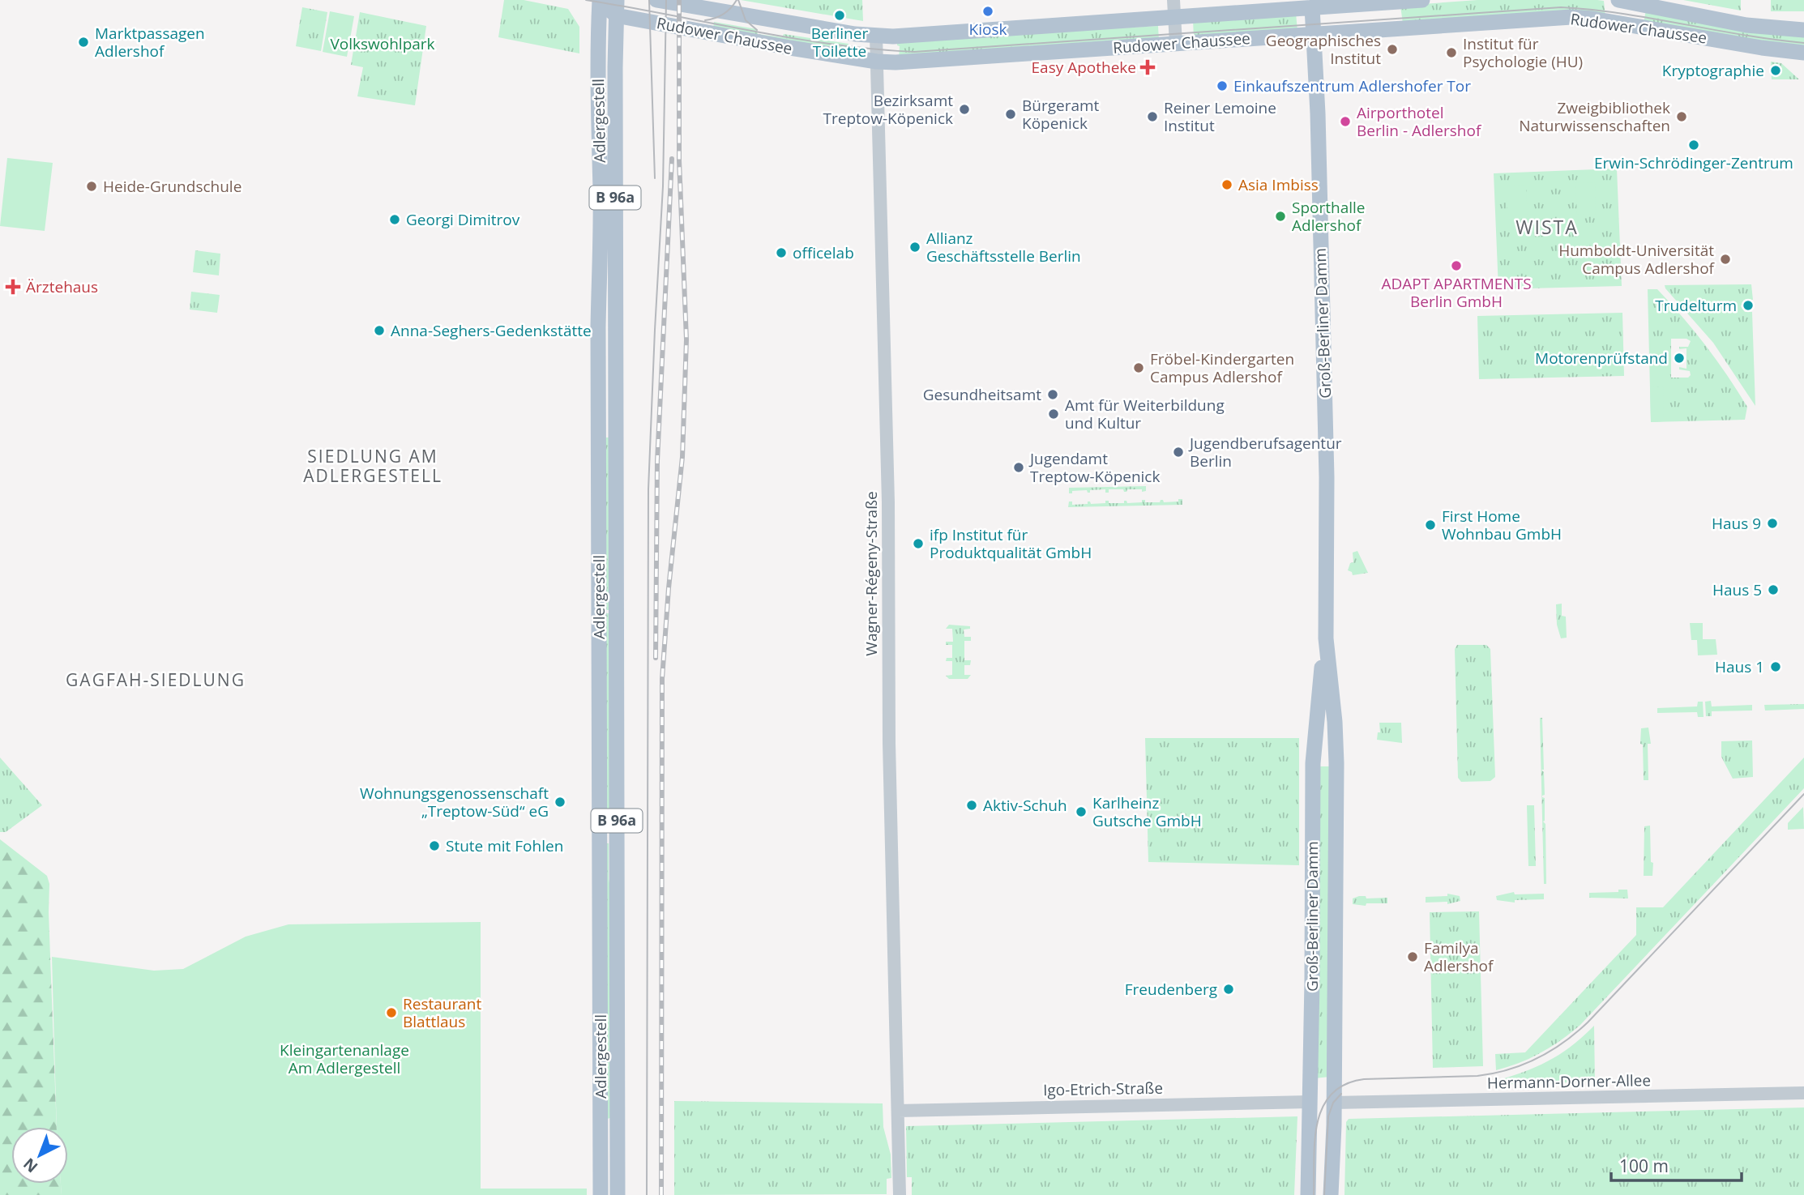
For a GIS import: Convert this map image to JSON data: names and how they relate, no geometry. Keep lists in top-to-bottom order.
{
  "streets": {
    "main road": [
      "Rudower Chaussee",
      "Adlergestell",
      "B 96a",
      "Groß-Berliner Damm"
    ],
    "street": ["Wagner-Régeny-Straße", "Hermann-Dorner-Allee", "Igo-Etrich-Straße"]
  },
  "crossings": [
    ["Rudower Chaussee", "Adlergestell"],
    ["Rudower Chaussee", "Groß-Berliner Damm"],
    ["Rudower Chaussee", "Wagner-Régeny-Straße"],
    ["Groß-Berliner Damm", "Hermann-Dorner-Allee"],
    ["Groß-Berliner Damm", "Igo-Etrich-Straße"],
    ["Wagner-Régeny-Straße", "Igo-Etrich-Straße"]
  ],
  "districts": ["WISTA", "SIEDLUNG AM ADLERGESTELL", "GAGFAH-SIEDLUNG"],
  "parks": ["Volkswohlpark", "Kleingartenanlage Am Adlergestell"],
  "places": {
    "other": [
      "Kiosk",
      "Berliner Toilette",
      "Marktpassagen Adlershof",
      "Geographisches Institut",
      "Institut für Psychologie (HU)",
      "Kryptographie",
      "Einkaufszentrum Adlershofer Tor",
      "Bezirksamt Treptow-Köpenick",
      "Bürgeramt Köpenick",
      "Reiner Lemoine Institut",
      "Zweigbibliothek Naturwissenschaften",
      "Airporthotel Berlin - Adlershof",
      "Erwin-Schrödinger-Zentrum",
      "Asia Imbiss",
      "Heide-Grundschule",
      "Sporthalle Adlershof",
      "Georgi Dimitrov",
      "Allianz Geschäftsstelle Berlin",
      "officelab",
      "Humboldt-Universität Campus Adlershof",
      "ADAPT APARTMENTS Berlin GmbH",
      "Trudelturm",
      "Anna-Seghers-Gedenkstätte",
      "Motorenprüfstand",
      "Fröbel-Kindergarten Campus Adlershof",
      "Gesundheitsamt",
      "Amt für Weiterbildung und Kultur",
      "Jugendberufsagentur Berlin",
      "Jugendamt Treptow-Köpenick",
      "Haus 9",
      "First Home Wohnbau GmbH",
      "ifp Institut für Produktqualität GmbH",
      "Haus 5",
      "Haus 1",
      "Wohnungsgenossenschaft „Treptow-Süd“ eG",
      "Aktiv-Schuh",
      "Karlheinz Gutsche GmbH",
      "Stute mit Fohlen",
      "Familya Adlershof",
      "Freudenberg",
      "Restaurant Blattlaus"
    ],
    "health": ["Easy Apotheke", "Ärztehaus"]
  },
  "scale_bar": "100 m",
  "north": "bottom left"
}
